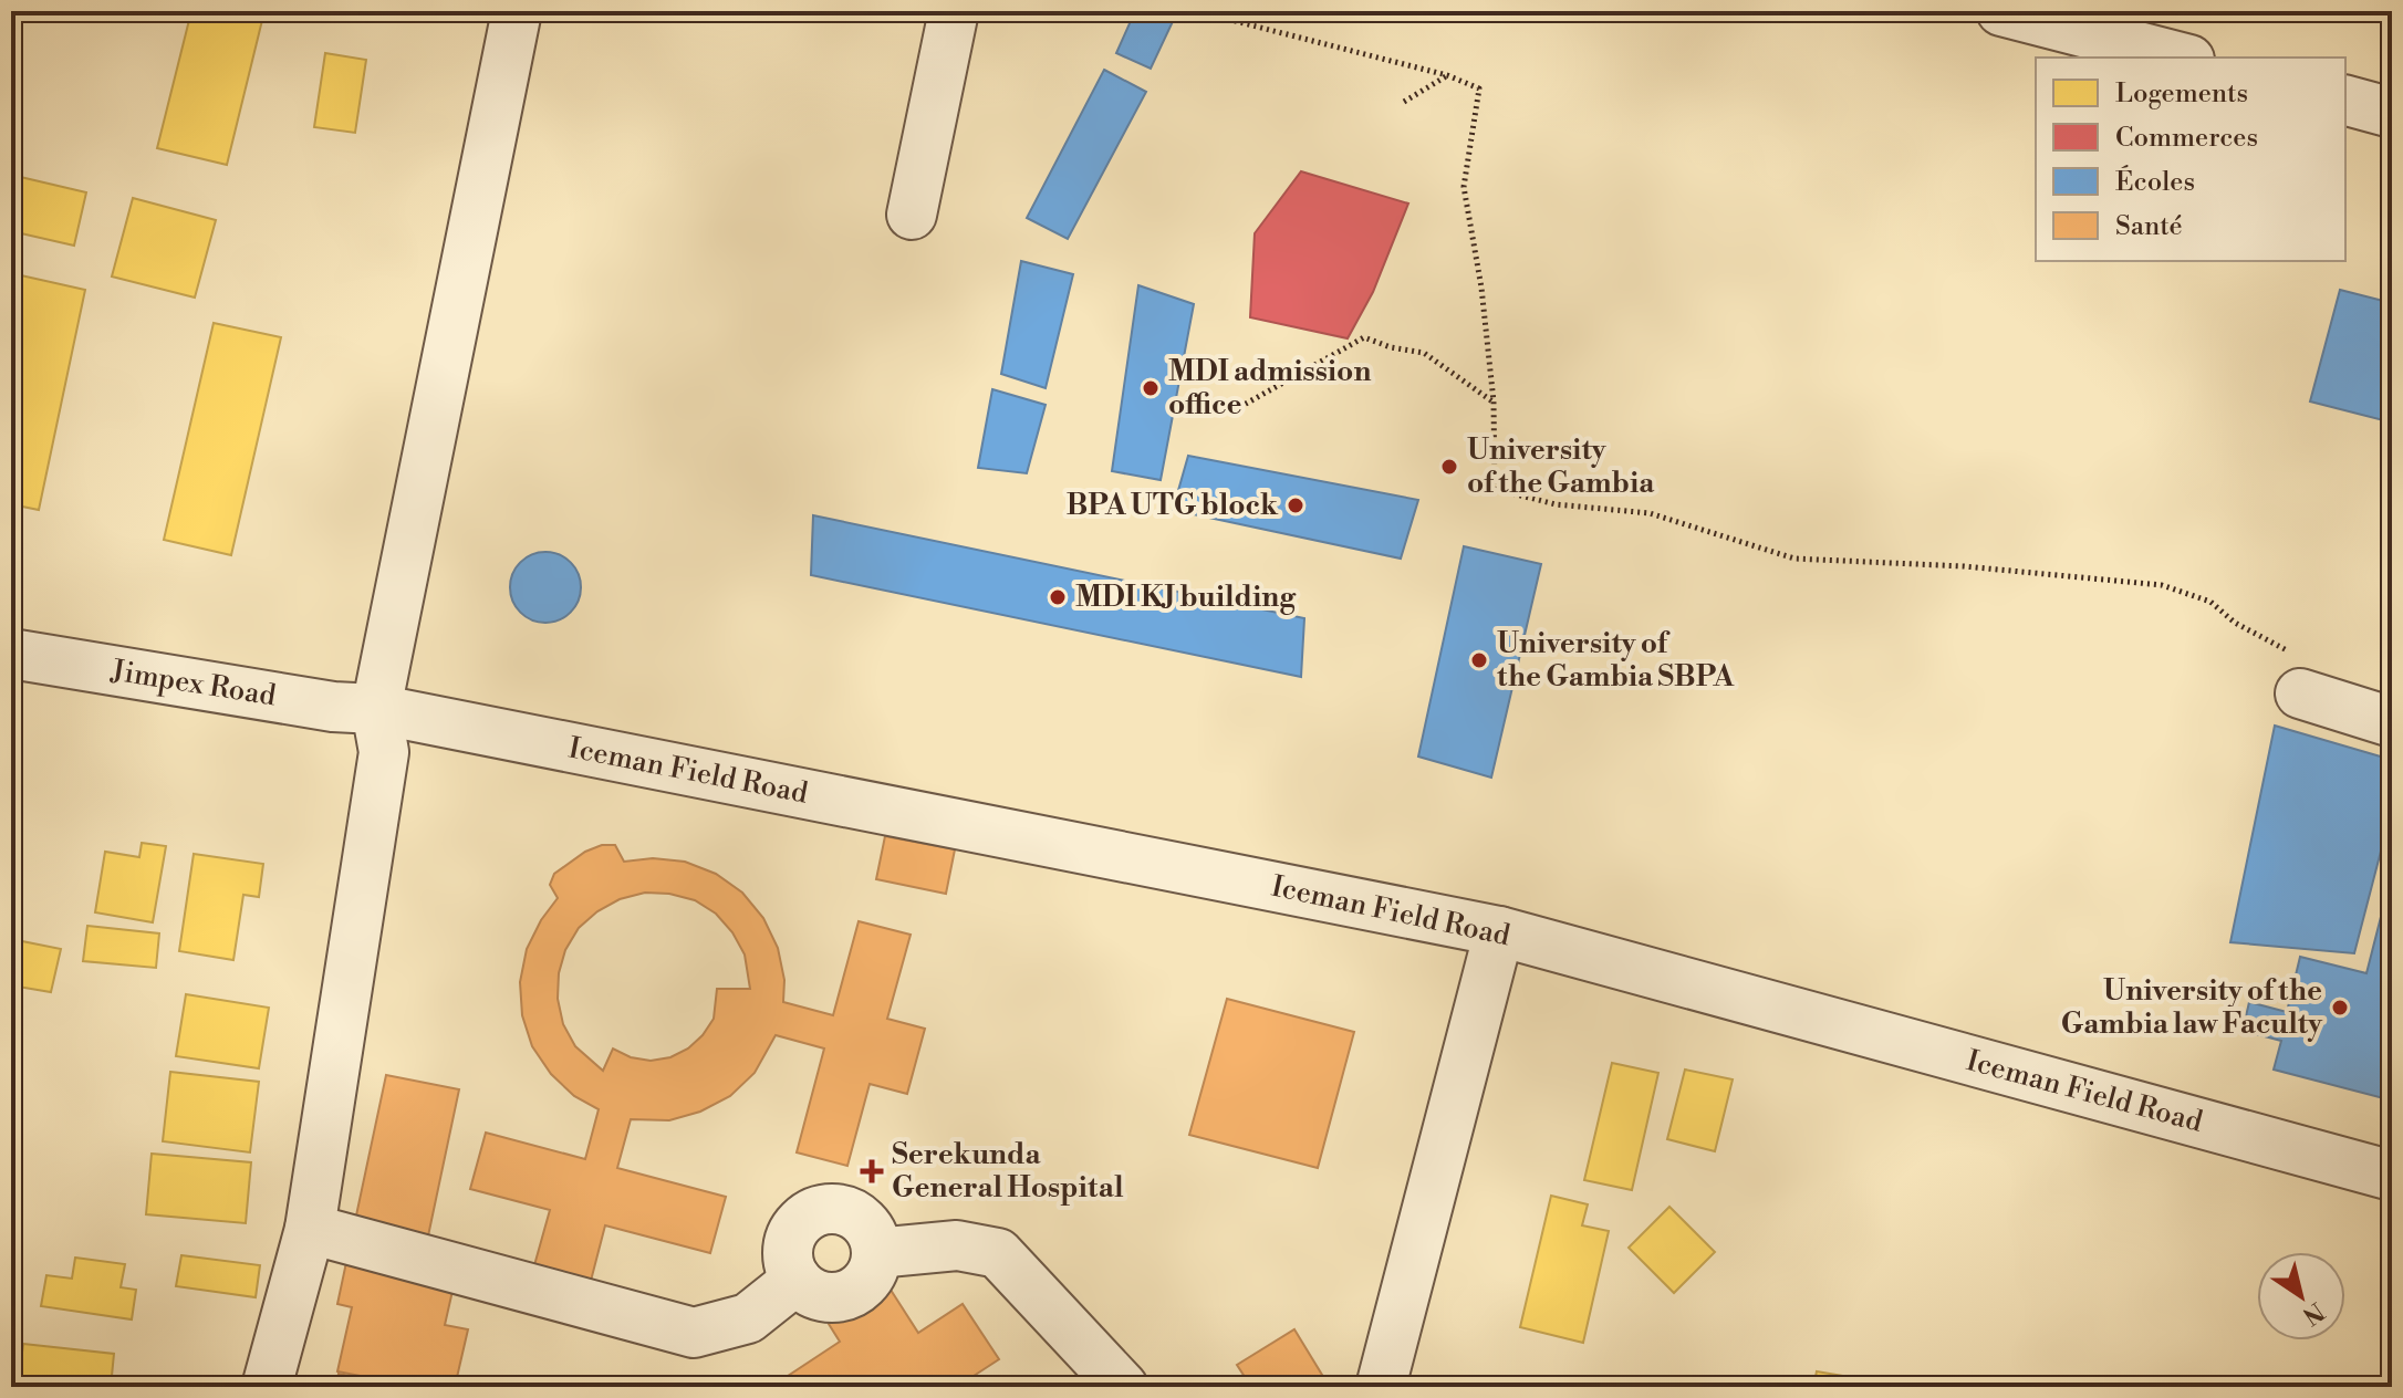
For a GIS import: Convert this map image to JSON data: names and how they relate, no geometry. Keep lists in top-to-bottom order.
{
  "streets": {
    "street": ["Jimpex Road", "Iceman Field Road"]
  },
  "crossings": [
    ["Jimpex Road", "Iceman Field Road"]
  ],
  "places": {
    "other": [
      "MDI admission office",
      "University of the Gambia",
      "BPA UTG block",
      "MDI KJ building",
      "University of the Gambia SBPA",
      "University of the Gambia law Faculty"
    ],
    "health": ["Serekunda General Hospital"]
  },
  "legend": [
    "Logements",
    "Commerces",
    "Écoles",
    "Santé"
  ],
  "north": "bottom right"
}
